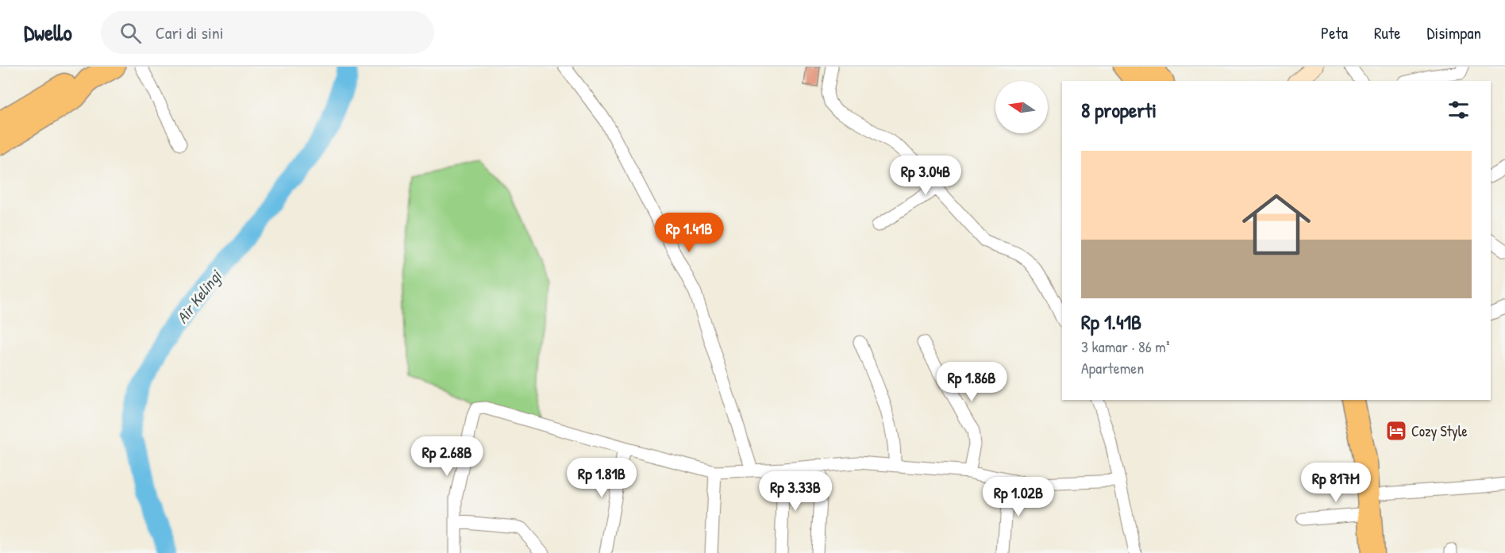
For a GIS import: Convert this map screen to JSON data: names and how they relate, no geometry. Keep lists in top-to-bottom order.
{
  "water": ["Air Kelingi"],
  "places": {
    "hotel": ["Cozy Style"]
  },
  "north": "left",
  "page": {
    "header": "Dwello",
    "search": "Cari di sini",
    "nav": ["Peta", "Rute", "Disimpan"],
    "heading": "8 properti",
    "list": [
      {
        "name": "Rp 1.41B",
        "note": "3 kamar · 86 m² · Apartemen"
      }
    ],
    "price": [
      "Rp 3.04B",
      "Rp 1.41B",
      "Rp 1.86B",
      "Rp 2.68B",
      "Rp 1.81B",
      "Rp 817M",
      "Rp 3.33B",
      "Rp 1.02B"
    ]
  }
}
